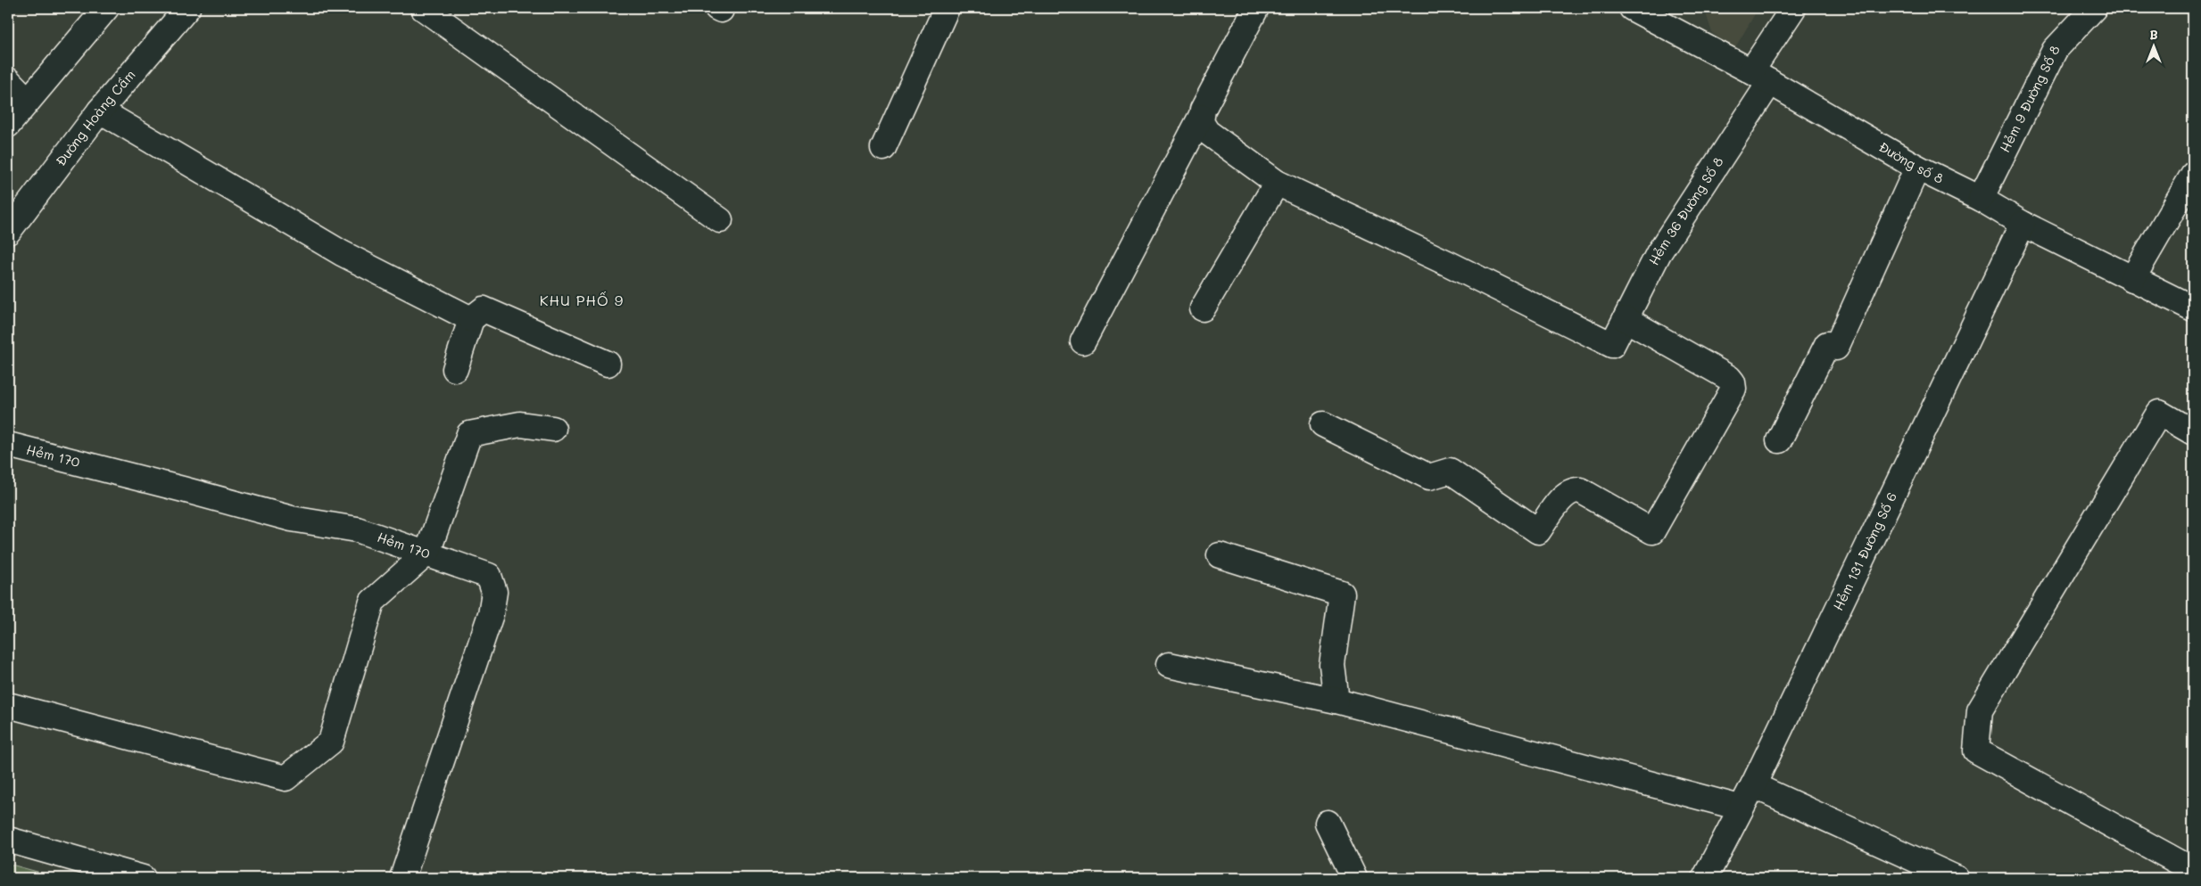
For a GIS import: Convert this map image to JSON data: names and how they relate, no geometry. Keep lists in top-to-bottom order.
{
  "streets": {
    "street": [
      "Hẻm 9 Đường Số 8",
      "Đường Hoàng Cầm",
      "Đường số 8",
      "Hẻm 36 Đường Số 8",
      "Hẻm 170",
      "Hẻm 131 Đường Số 6"
    ]
  },
  "crossings": [
    ["Hẻm 9 Đường Số 8", "Đường số 8"],
    ["Đường số 8", "Hẻm 36 Đường Số 8"],
    ["Đường số 8", "Hẻm 131 Đường Số 6"]
  ],
  "districts": ["KHU PHỐ 9"],
  "north": "top"
}
